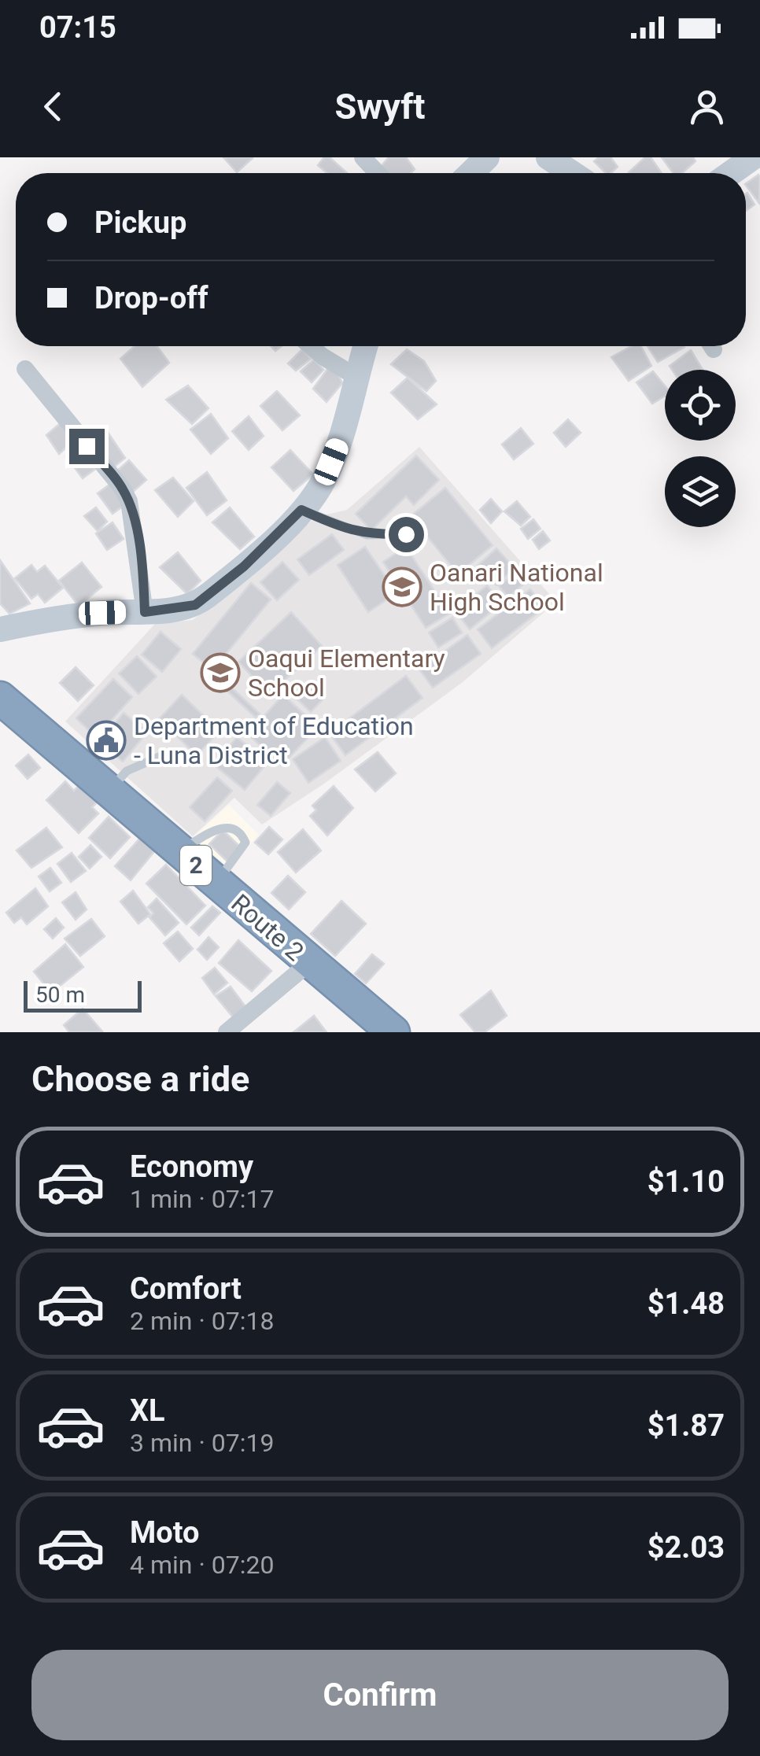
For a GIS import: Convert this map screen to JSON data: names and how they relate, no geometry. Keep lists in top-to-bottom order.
{
  "streets": {
    "highway": ["2", "Route 2"]
  },
  "places": {
    "school or university": ["Oanari National High School", "Oaqui Elementary School"],
    "public building": ["Department of Education - Luna District"]
  },
  "scale_bar": "50 m",
  "page": {
    "status": "07:15",
    "header": "Swyft",
    "banner": ["Pickup", "Drop-off"],
    "scale": "50 m",
    "heading": "Choose a ride",
    "list": [
      {
        "name": "Economy",
        "note": "1 min · 07:17",
        "value": "$1.10"
      },
      {
        "name": "Comfort",
        "note": "2 min · 07:18",
        "value": "$1.48"
      },
      {
        "name": "XL",
        "note": "3 min · 07:19",
        "value": "$1.87"
      },
      {
        "name": "Moto",
        "note": "4 min · 07:20",
        "value": "$2.03"
      }
    ],
    "buttons": "Confirm"
  }
}
